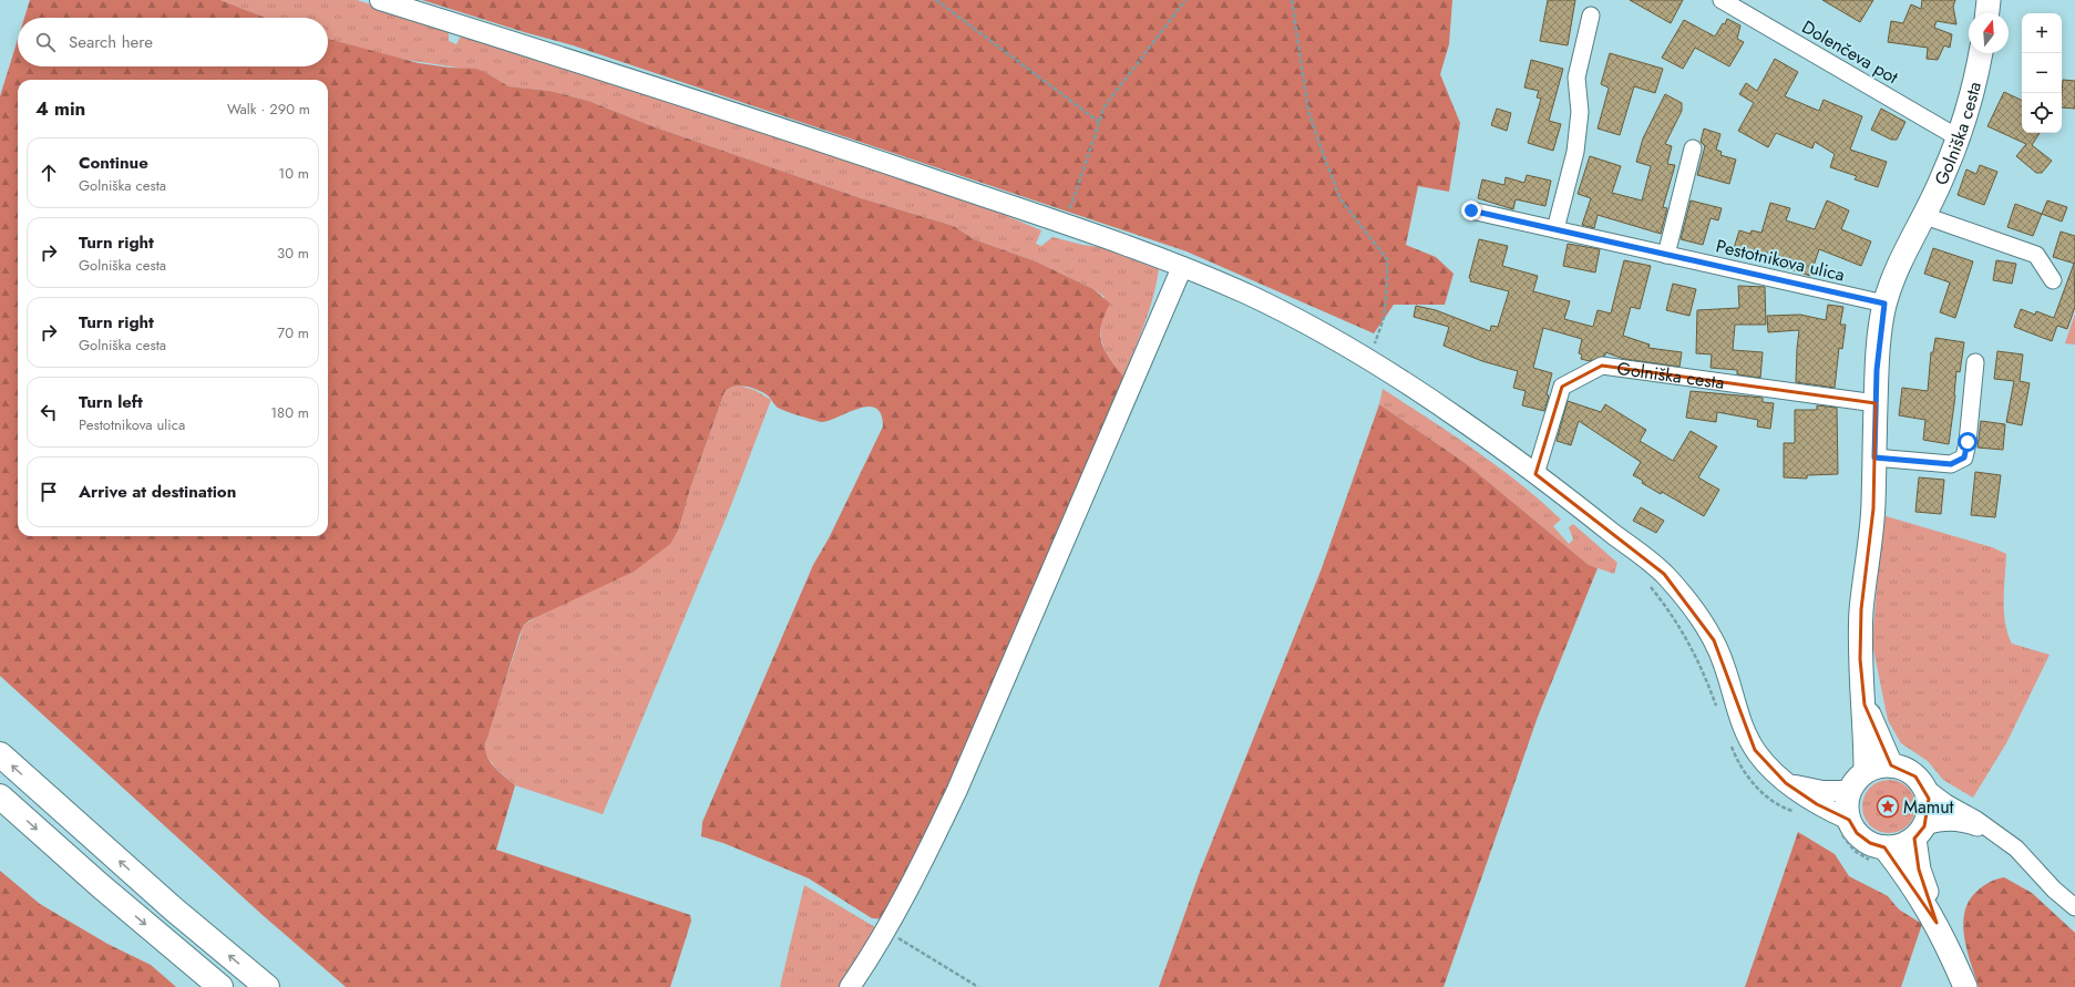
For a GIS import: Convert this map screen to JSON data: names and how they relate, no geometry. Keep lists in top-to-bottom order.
{
  "streets": {
    "main road": ["Golniška cesta"],
    "street": ["Dolenčeva pot", "Pestotnikova ulica"]
  },
  "crossings": [
    ["Dolenčeva pot", "Golniška cesta"],
    ["Golniška cesta", "Pestotnikova ulica"]
  ],
  "places": {
    "place": ["Mamut"]
  },
  "north": "top",
  "page": {
    "map_buttons": ["+", "−"],
    "search": "Search here",
    "heading": ["4 min", "Walk · 290 m"],
    "list": [
      ["Continue", "Golniška cesta", "10 m"],
      ["Turn right", "Golniška cesta", "30 m"],
      ["Turn right", "Golniška cesta", "70 m"],
      ["Turn left", "Pestotnikova ulica", "180 m"],
      "Arrive at destination"
    ]
  }
}
